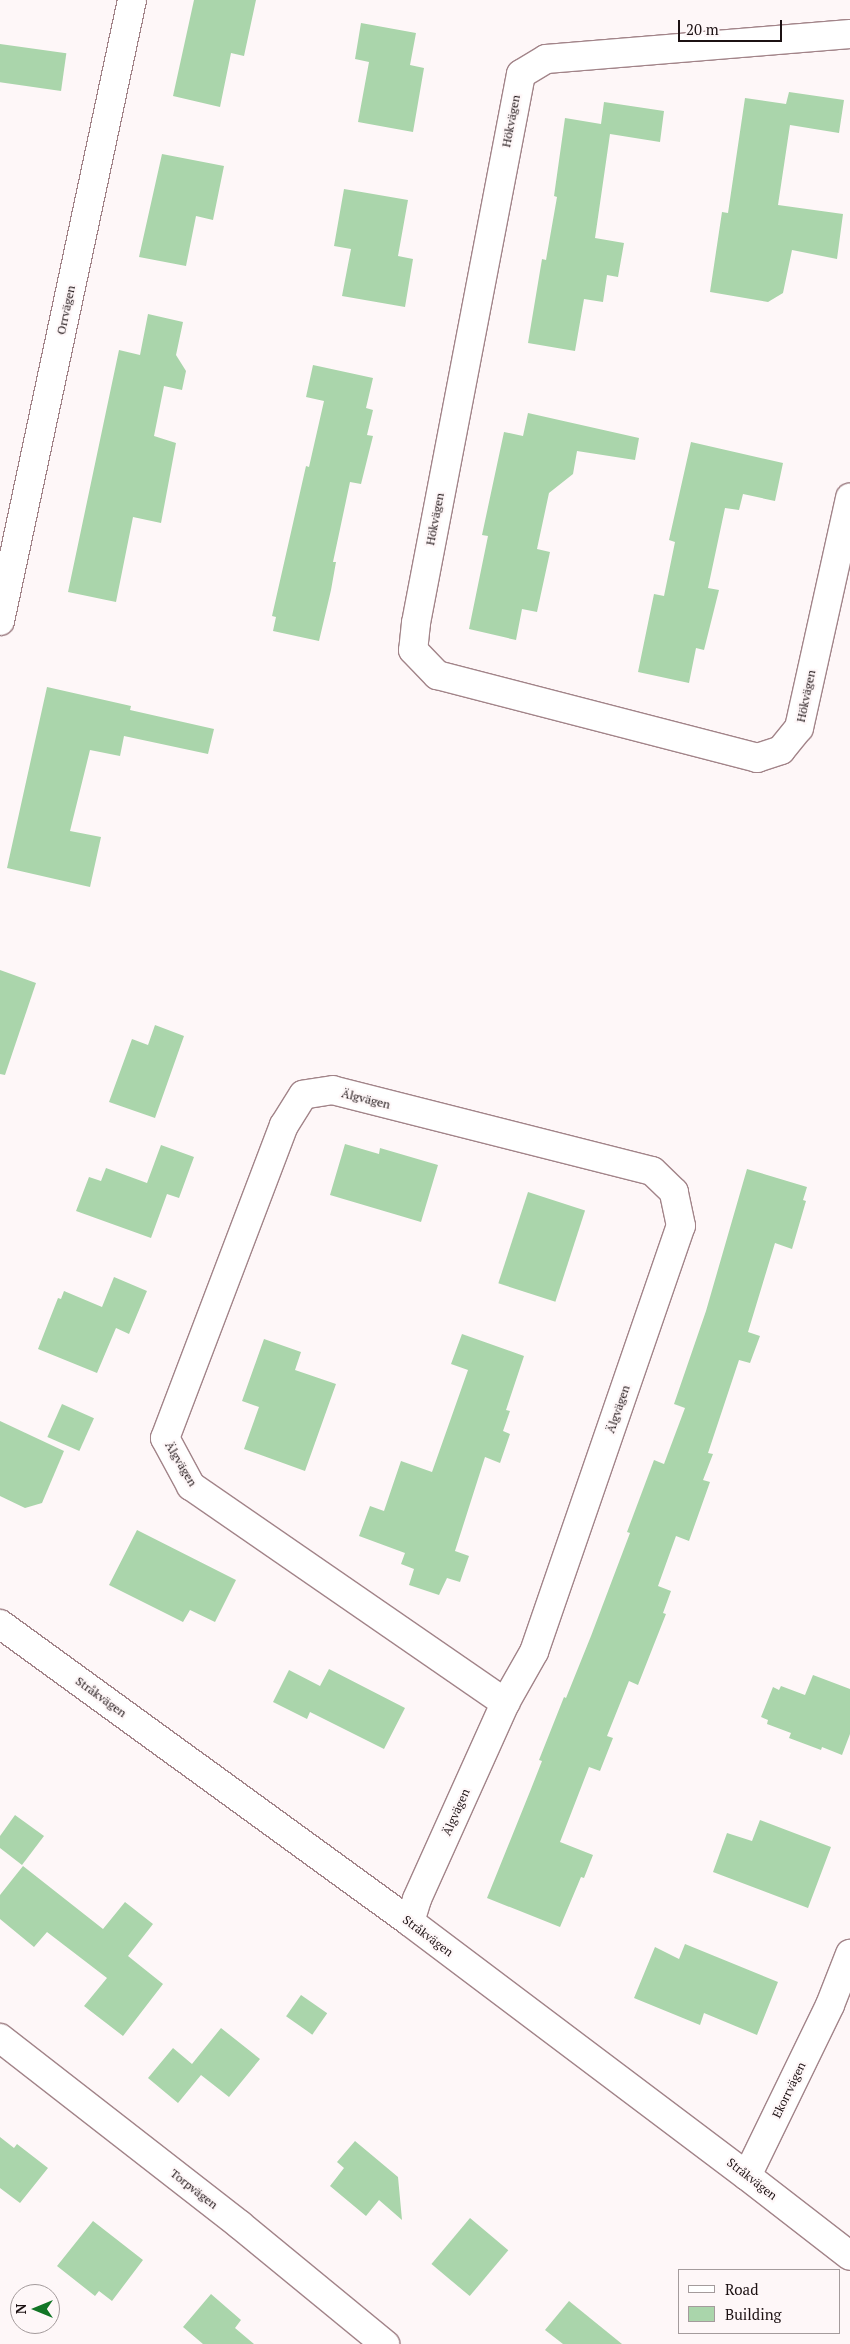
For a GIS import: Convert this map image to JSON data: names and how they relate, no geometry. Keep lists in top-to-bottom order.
{
  "streets": {
    "street": [
      "Hökvägen",
      "Orrvägen",
      "Älgvägen",
      "Stråkvägen",
      "Ekorrvägen",
      "Torpvägen"
    ]
  },
  "crossings": [
    ["Älgvägen", "Stråkvägen"],
    ["Stråkvägen", "Ekorrvägen"]
  ],
  "legend": ["Road", "Building"],
  "scale_bar": "20 m",
  "north": "left"
}
